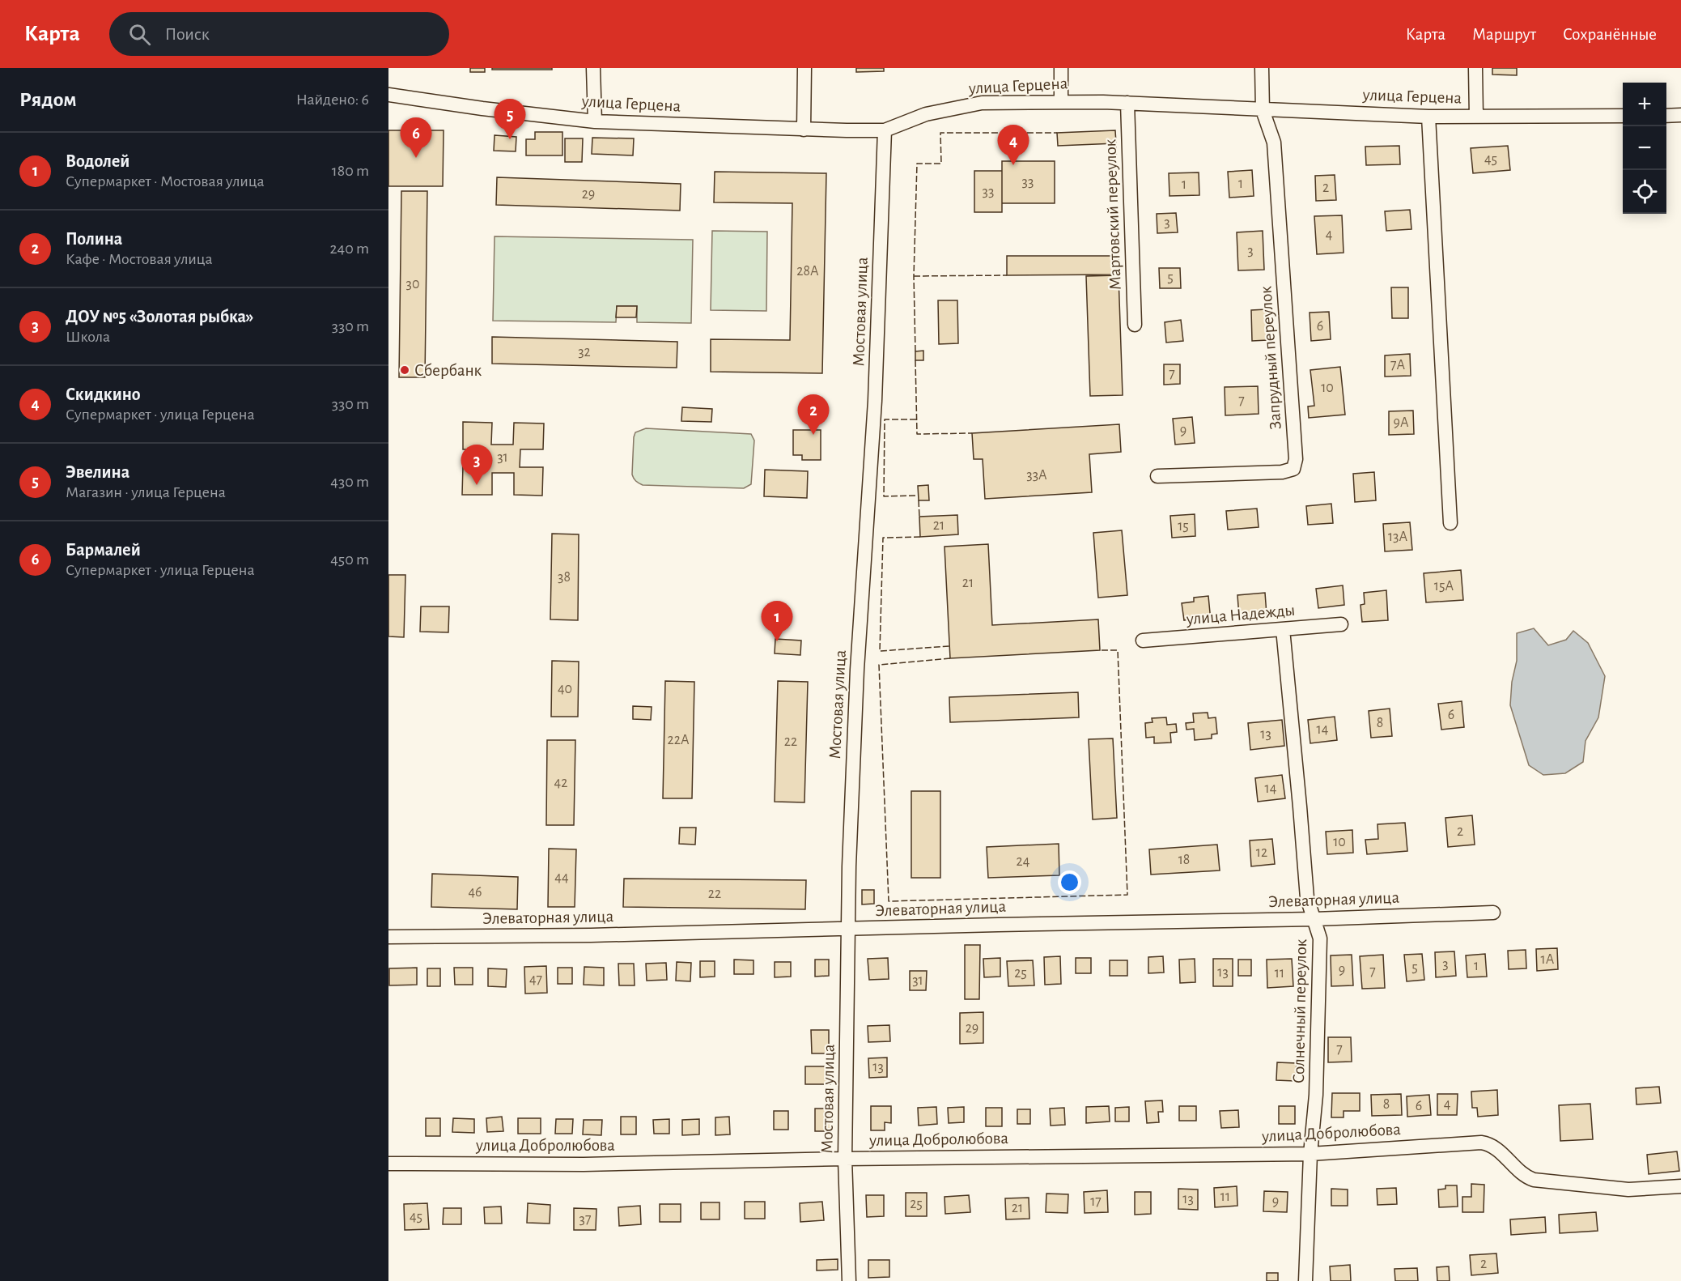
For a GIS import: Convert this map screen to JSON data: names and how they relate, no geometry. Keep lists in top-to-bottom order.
{
  "streets": {
    "street": [
      "улица Герцена",
      "Мартовский переулок",
      "Мостовая улица",
      "Запрудный переулок",
      "улица Надежды",
      "Элеваторная улица",
      "Солнечный переулок",
      "улица Добролюбова"
    ]
  },
  "crossings": [
    ["улица Герцена", "Мартовский переулок"],
    ["улица Герцена", "Мостовая улица"],
    ["улица Герцена", "Запрудный переулок"],
    ["Мостовая улица", "Элеваторная улица"],
    ["Мостовая улица", "улица Добролюбова"],
    ["улица Надежды", "Солнечный переулок"],
    ["Элеваторная улица", "Солнечный переулок"],
    ["Солнечный переулок", "улица Добролюбова"]
  ],
  "places": ["Сбербанк"],
  "house_numbers": [
    "45",
    "33",
    "1",
    "1",
    "2",
    "33",
    "29",
    "3",
    "4",
    "3",
    "28А",
    "5",
    "30",
    "6",
    "32",
    "7А",
    "7",
    "10",
    "7",
    "9А",
    "9",
    "31",
    "33А",
    "21",
    "15",
    "13А",
    "38",
    "21",
    "15А",
    "40",
    "6",
    "8",
    "14",
    "13",
    "22А",
    "22",
    "42",
    "14",
    "2",
    "10",
    "12",
    "18",
    "24",
    "44",
    "46",
    "22",
    "1А",
    "3",
    "1",
    "5",
    "9",
    "7",
    "13",
    "25",
    "11",
    "47",
    "31",
    "29",
    "7",
    "13",
    "8",
    "4",
    "6",
    "11",
    "13",
    "17",
    "9",
    "25",
    "21",
    "45",
    "37",
    "2"
  ],
  "page": {
    "header": "Карта",
    "search": "Поиск",
    "nav": ["Карта", "Маршрут", "Сохранённые"],
    "heading": ["Рядом", "Найдено: 6"],
    "map_buttons": ["+", "−"],
    "pins": [
      "5",
      "6",
      "4",
      "2",
      "3",
      "1"
    ],
    "list": [
      {
        "mark": "1",
        "name": "Водолей",
        "note": "Супермаркет · Мостовая улица",
        "value": "180 m"
      },
      {
        "mark": "2",
        "name": "Полина",
        "note": "Кафе · Мостовая улица",
        "value": "240 m"
      },
      {
        "mark": "3",
        "name": "ДОУ №5 «Золотая рыбка»",
        "note": "Школа",
        "value": "330 m"
      },
      {
        "mark": "4",
        "name": "Скидкино",
        "note": "Супермаркет · улица Герцена",
        "value": "330 m"
      },
      {
        "mark": "5",
        "name": "Эвелина",
        "note": "Магазин · улица Герцена",
        "value": "430 m"
      },
      {
        "mark": "6",
        "name": "Бармалей",
        "note": "Супермаркет · улица Герцена",
        "value": "450 m"
      }
    ]
  }
}
